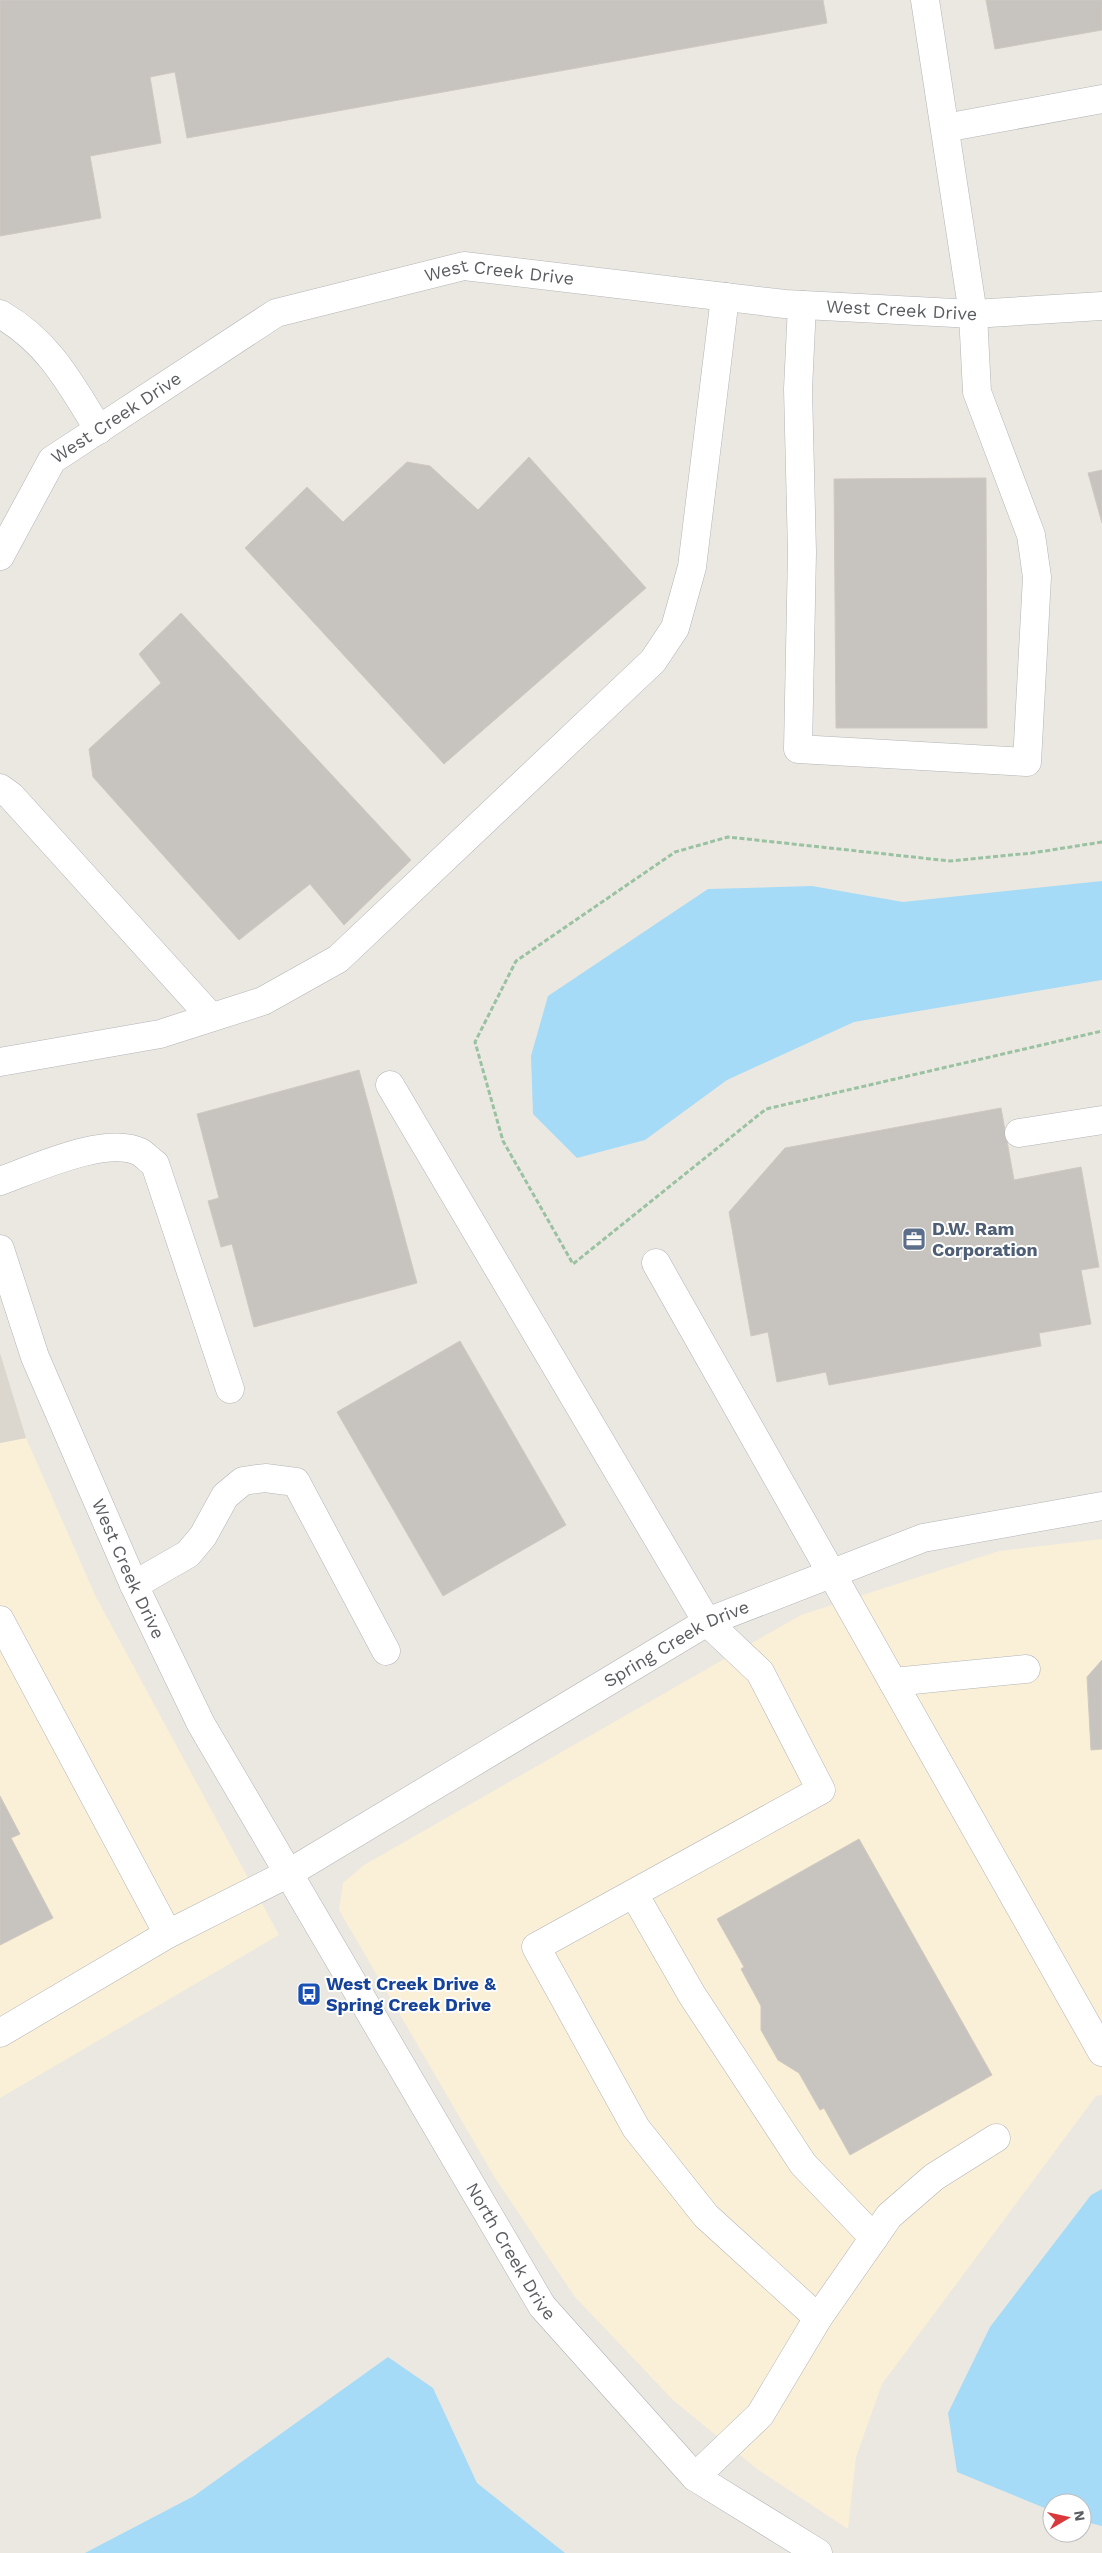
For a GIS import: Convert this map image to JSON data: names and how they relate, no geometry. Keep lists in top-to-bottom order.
{
  "streets": {
    "street": ["West Creek Drive", "Spring Creek Drive", "North Creek Drive"]
  },
  "crossings": [
    ["West Creek Drive", "Spring Creek Drive"],
    ["West Creek Drive", "North Creek Drive"],
    ["Spring Creek Drive", "North Creek Drive"]
  ],
  "places": {
    "office": ["D.W. Ram Corporation"],
    "bus stop": ["West Creek Drive & Spring Creek Drive"]
  },
  "north": "right"
}
